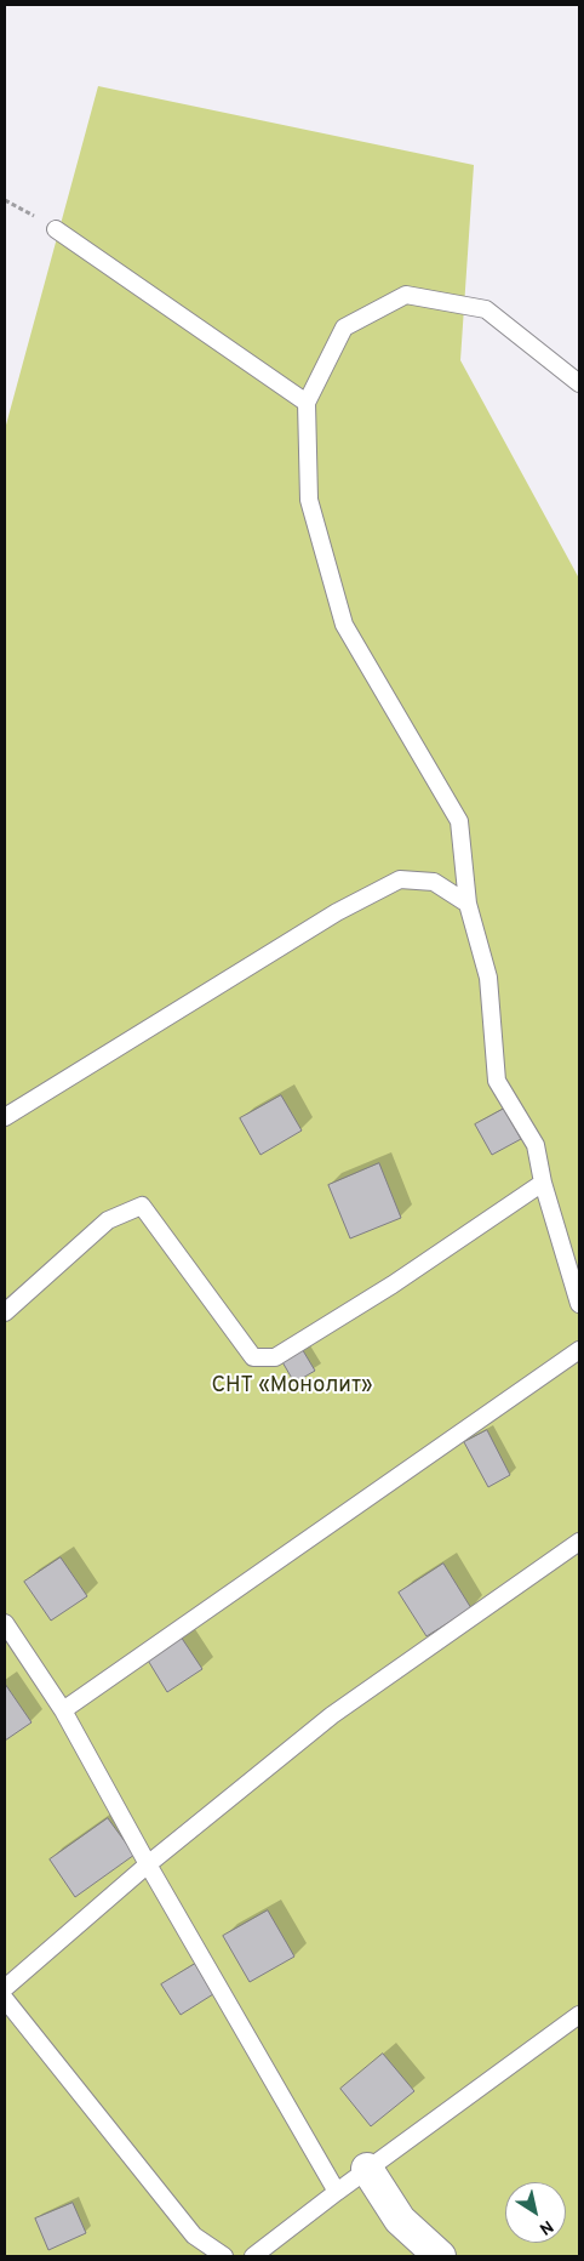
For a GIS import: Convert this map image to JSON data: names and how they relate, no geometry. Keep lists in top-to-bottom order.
{
  "parks": ["СНТ «Монолит»"],
  "north": "bottom right"
}
